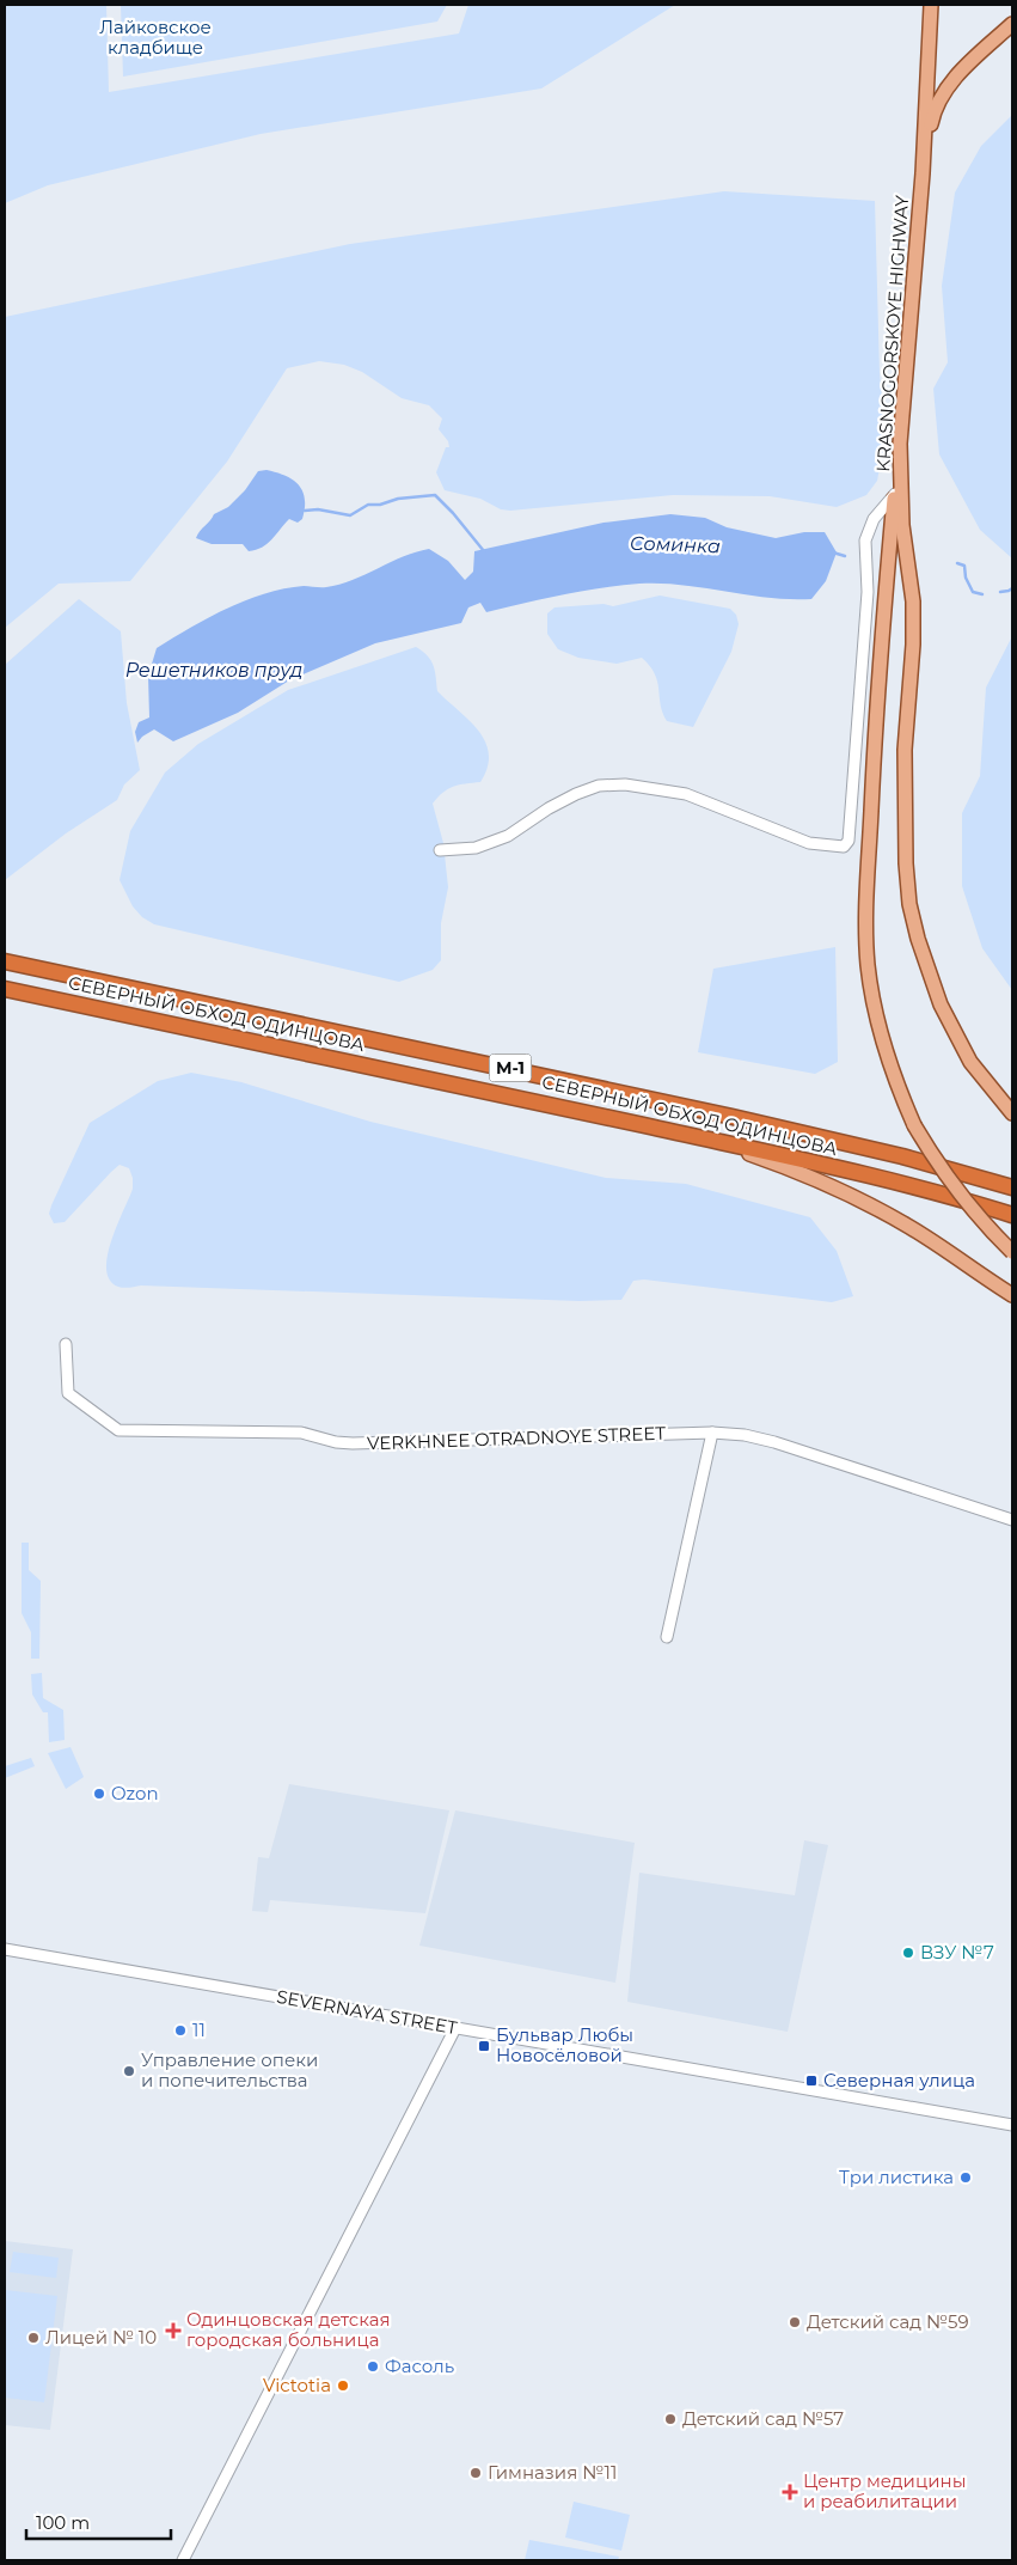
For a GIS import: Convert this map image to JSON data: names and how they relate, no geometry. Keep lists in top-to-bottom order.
{
  "streets": {
    "highway": ["СЕВЕРНЫЙ ОБХОД ОДИНЦОВА", "М-1"],
    "main road": ["KRASNOGORSKOYE HIGHWAY"],
    "street": ["VERKHNEE OTRADNOYE STREET", "SEVERNAYA STREET"]
  },
  "water": ["Соминка", "Решетников пруд"],
  "parks": ["Лайковское кладбище"],
  "places": {
    "other": [
      "Ozon",
      "ВЗУ №7",
      "11",
      "Управление опеки и попечительства",
      "Три листика",
      "Детский сад №59",
      "Лицей № 10",
      "Фасоль",
      "Victotia",
      "Детский сад №57",
      "Гимназия №11"
    ],
    "transit": ["Бульвар Любы Новосёловой", "Северная улица"],
    "health": ["Одинцовская детская городская больница", "Центр медицины и реабилитации"]
  },
  "scale_bar": "100 m"
}
